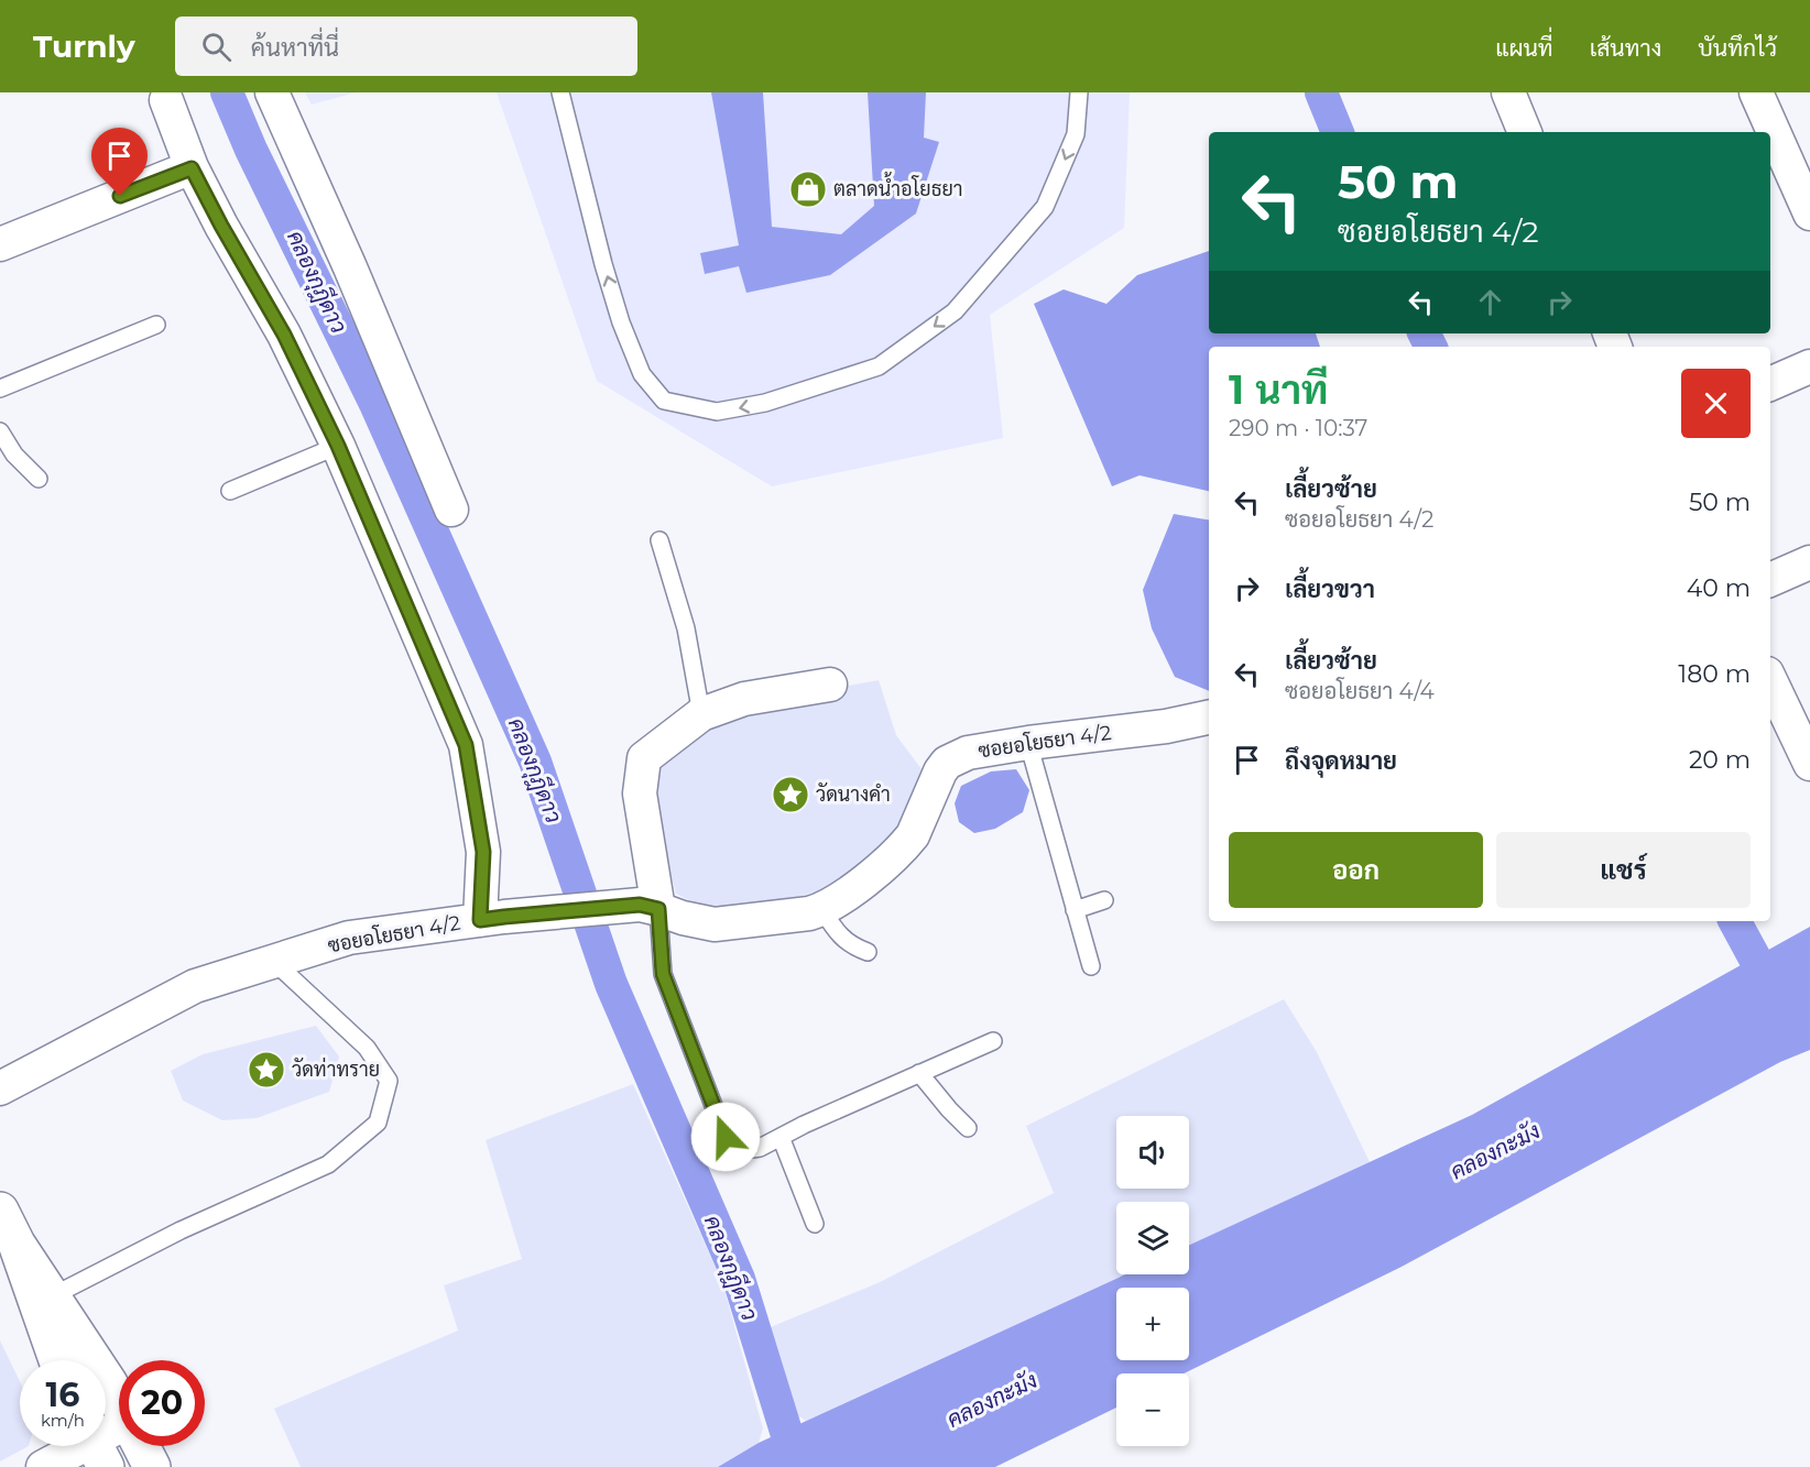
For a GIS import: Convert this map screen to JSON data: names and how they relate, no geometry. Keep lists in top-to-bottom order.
{
  "streets": {
    "street": ["ซอยอโยธยา 4/2"]
  },
  "water": ["คลองกุฎีดาว", "คลองกะมัง"],
  "places": {
    "shop": ["ตลาดน้ำอโยธยา"],
    "place": ["วัดนางคำ", "วัดท่าทราย"]
  },
  "page": {
    "header": "Turnly",
    "search": "ค้นหาที่นี่",
    "nav": ["แผนที่", "เส้นทาง", "บันทึกไว้"],
    "turn": ["50 m", "ซอยอโยธยา 4/2"],
    "heading": ["1 นาที", "290 m · 10:37"],
    "list": [
      {
        "name": "เลี้ยวซ้าย",
        "note": "ซอยอโยธยา 4/2",
        "value": "50 m"
      },
      {
        "name": "เลี้ยวขวา",
        "value": "40 m"
      },
      {
        "name": "เลี้ยวซ้าย",
        "note": "ซอยอโยธยา 4/4",
        "value": "180 m"
      },
      {
        "name": "ถึงจุดหมาย",
        "value": "20 m"
      }
    ],
    "buttons": ["ออก", "แชร์"],
    "map_buttons": ["+", "−"],
    "speed": "16 km/h",
    "limit": "20"
  }
}
